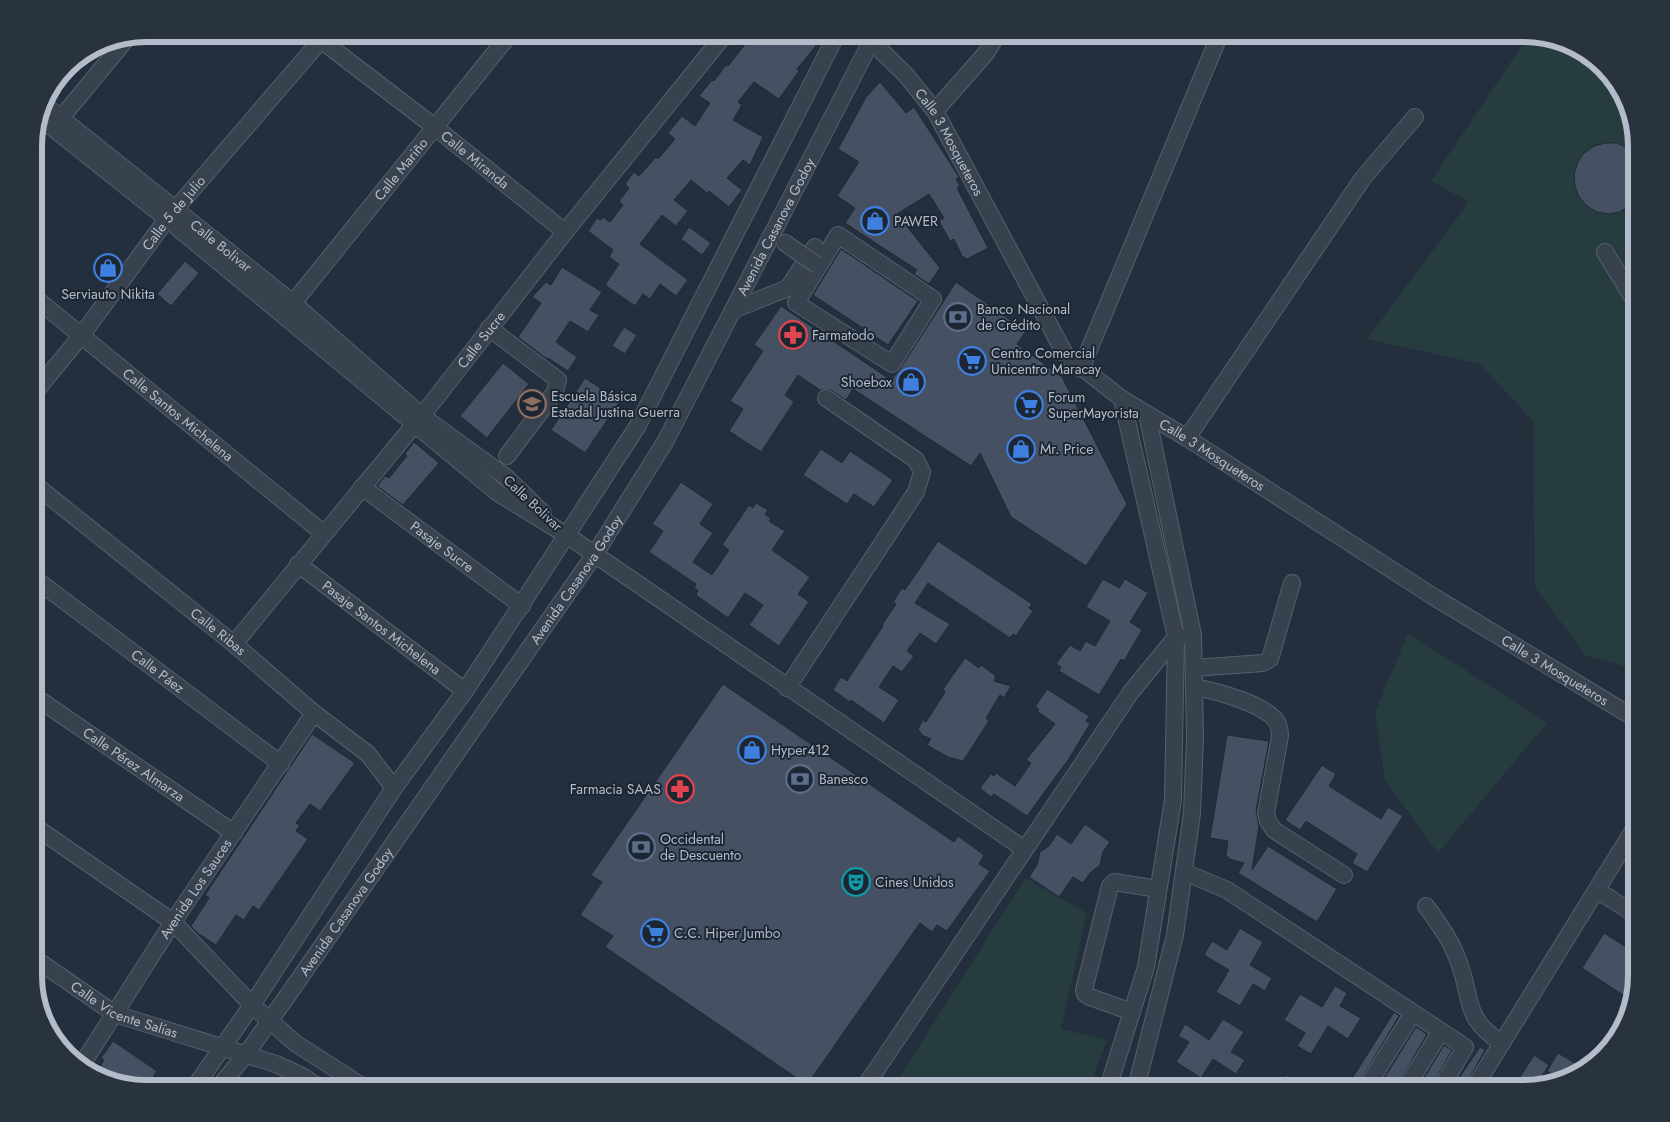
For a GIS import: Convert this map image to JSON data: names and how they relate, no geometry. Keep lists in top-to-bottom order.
{
  "streets": {
    "street": [
      "Calle 3 Mosqueteros",
      "Calle Miranda",
      "Calle Mariño",
      "Calle 5 de Julio",
      "Avenida Casanova Godoy",
      "Calle Bolivar",
      "Calle Sucre",
      "Calle Santos Michelena",
      "Pasaje Sucre",
      "Pasaje Santos Michelena",
      "Calle Ribas",
      "Calle Páez",
      "Calle Pérez Almarza",
      "Avenida Los Sauces",
      "Calle Vicente Salías"
    ]
  },
  "crossings": [
    ["Calle Miranda", "Calle Mariño"],
    ["Calle Miranda", "Calle Sucre"],
    ["Calle Mariño", "Calle Bolivar"],
    ["Calle 5 de Julio", "Calle Bolivar"],
    ["Calle 5 de Julio", "Calle Santos Michelena"],
    ["Avenida Casanova Godoy", "Calle Bolivar"],
    ["Avenida Casanova Godoy", "Pasaje Sucre"],
    ["Avenida Casanova Godoy", "Pasaje Santos Michelena"],
    ["Avenida Casanova Godoy", "Calle Ribas"],
    ["Avenida Casanova Godoy", "Calle Vicente Salías"],
    ["Calle Bolivar", "Calle Sucre"],
    ["Calle Sucre", "Calle Santos Michelena"],
    ["Calle Sucre", "Pasaje Sucre"],
    ["Calle Sucre", "Pasaje Santos Michelena"],
    ["Calle Sucre", "Calle Ribas"],
    ["Calle Ribas", "Avenida Los Sauces"],
    ["Calle Páez", "Avenida Los Sauces"],
    ["Calle Pérez Almarza", "Avenida Los Sauces"],
    ["Avenida Los Sauces", "Calle Vicente Salías"]
  ],
  "places": {
    "shop": [
      "PAWER",
      "Serviauto Nikita",
      "Shoebox",
      "Mr. Price",
      "Hyper412"
    ],
    "bank": ["Banco Nacional de Crédito", "Banesco", "Occidental de Descuento"],
    "pharmacy": ["Farmatodo", "Farmacia SAAS"],
    "supermarket": ["Centro Comercial Unicentro Maracay", "Forum SuperMayorista", "C.C. Hiper Jumbo"],
    "school or university": ["Escuela Básica Estadal Justina Guerra"],
    "theatre": ["Cines Unidos"]
  }
}
